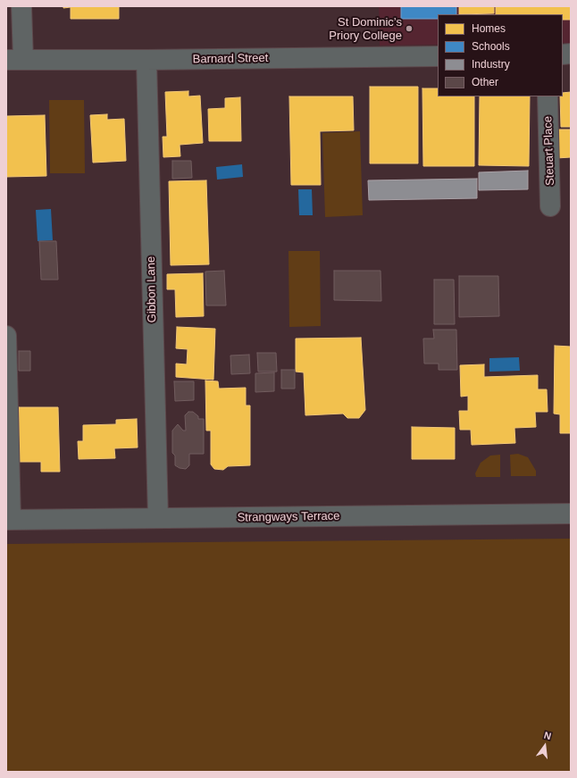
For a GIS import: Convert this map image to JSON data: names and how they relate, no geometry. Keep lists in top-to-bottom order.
{
  "streets": {
    "street": [
      "Barnard Street",
      "Steuart Place",
      "Gibbon Lane",
      "Strangways Terrace"
    ]
  },
  "crossings": [
    ["Barnard Street", "Gibbon Lane"],
    ["Gibbon Lane", "Strangways Terrace"]
  ],
  "places": ["St Dominic’s Priory College"],
  "legend": [
    "Homes",
    "Schools",
    "Industry",
    "Other"
  ],
  "north": "top"
}
